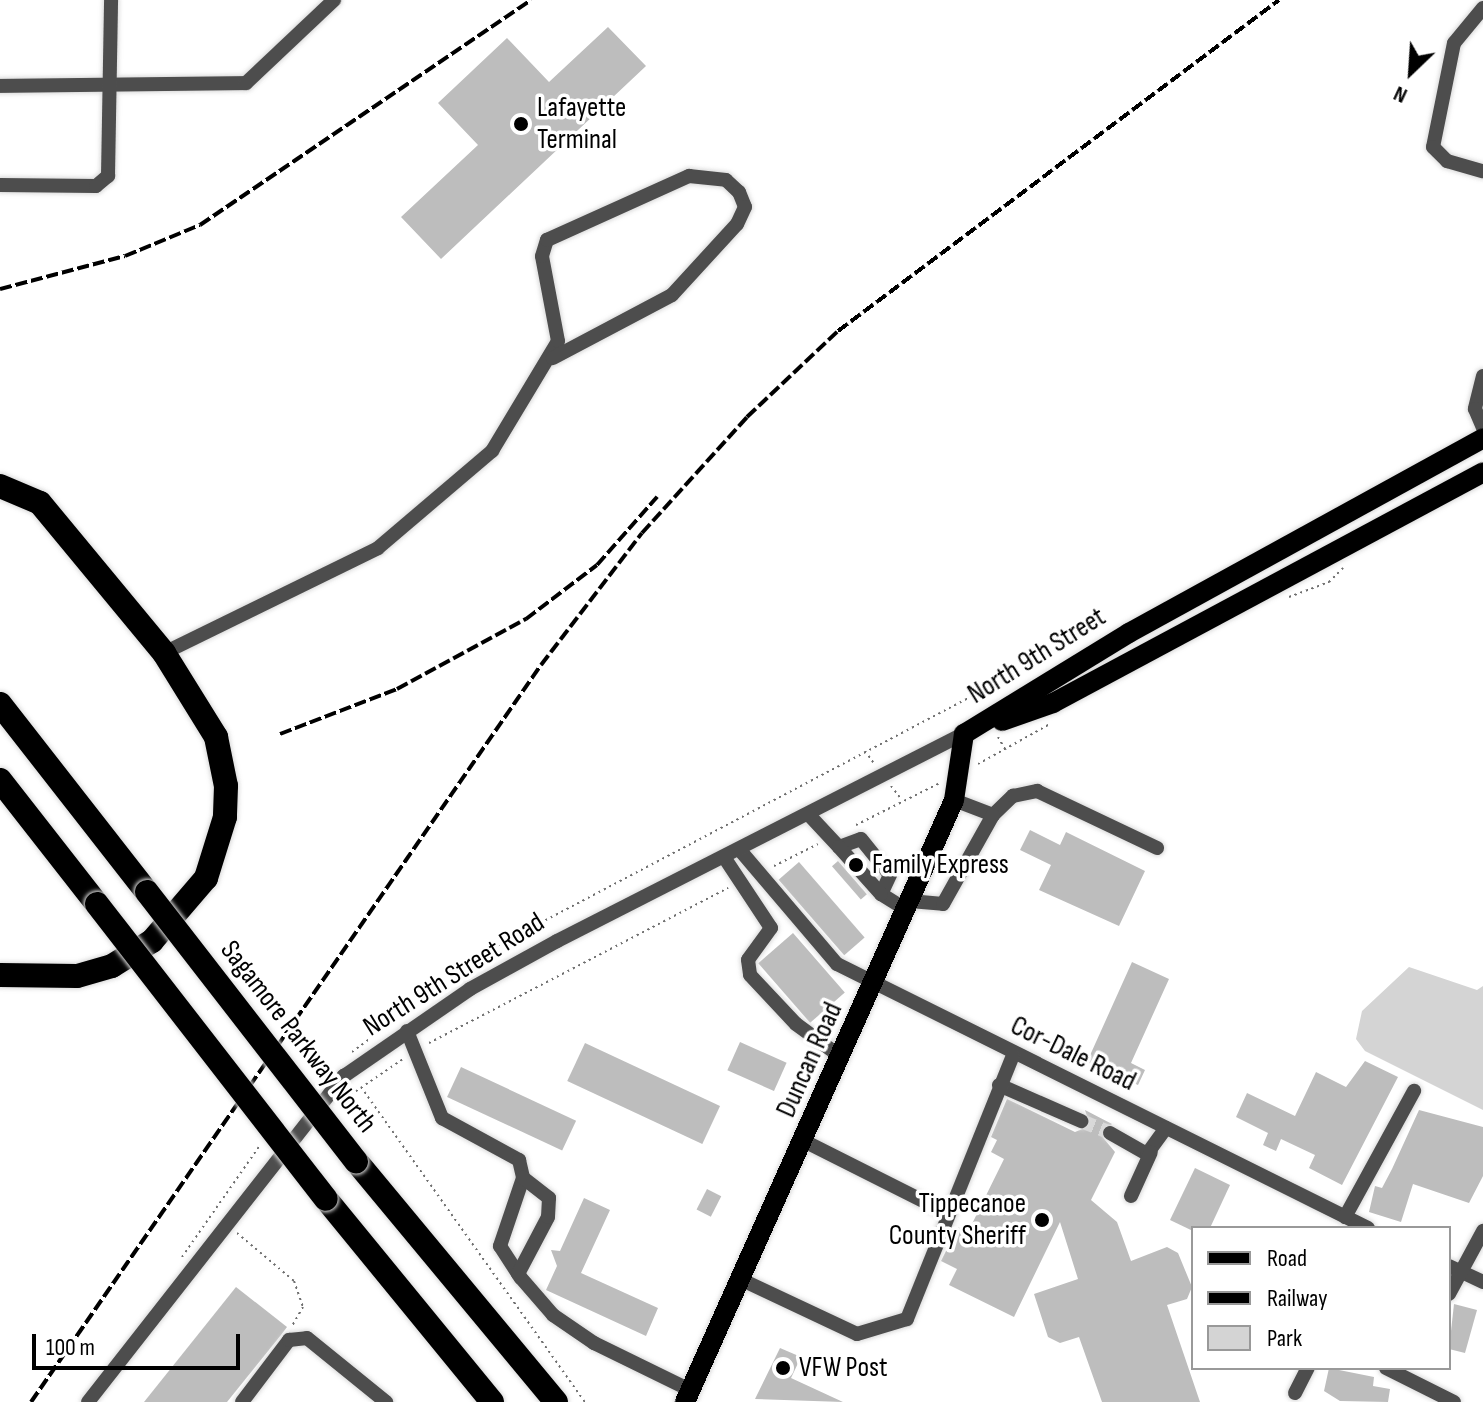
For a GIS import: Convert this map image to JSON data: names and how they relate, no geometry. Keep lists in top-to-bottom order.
{
  "streets": {
    "highway": ["Sagamore Parkway North"],
    "main road": ["North 9th Street", "Duncan Road"],
    "street": ["North 9th Street Road", "Cor-Dale Road"]
  },
  "crossings": [
    ["North 9th Street", "North 9th Street Road"],
    ["North 9th Street", "Duncan Road"],
    ["North 9th Street Road", "Cor-Dale Road"],
    ["North 9th Street Road", "Duncan Road"],
    ["Cor-Dale Road", "Duncan Road"]
  ],
  "places": [
    "Lafayette Terminal",
    "Family Express",
    "Tippecanoe County Sheriff",
    "VFW Post"
  ],
  "legend": ["Road", "Railway", "Park"],
  "scale_bar": "100 m",
  "north": "bottom left"
}
